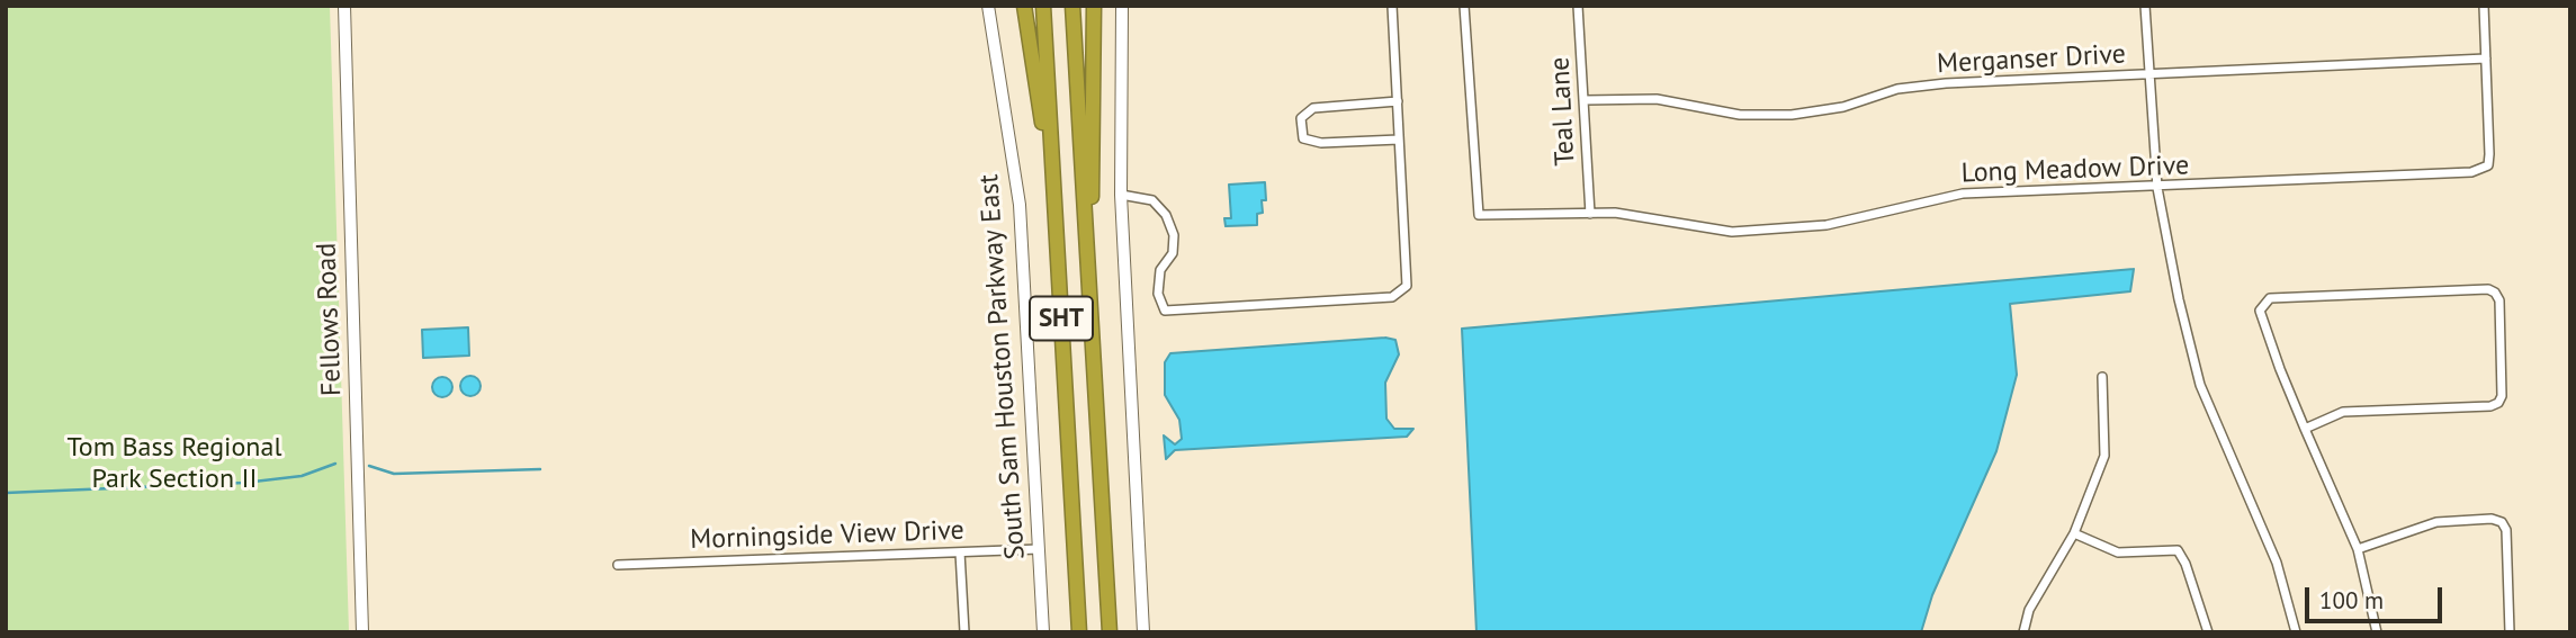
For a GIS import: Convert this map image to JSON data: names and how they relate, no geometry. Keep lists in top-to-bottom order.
{
  "streets": {
    "highway": ["SHT"],
    "main road": ["Fellows Road", "South Sam Houston Parkway East"],
    "street": [
      "Merganser Drive",
      "Teal Lane",
      "Long Meadow Drive",
      "Morningside View Drive"
    ]
  },
  "crossings": [
    ["Merganser Drive", "Teal Lane"],
    ["Merganser Drive", "Long Meadow Drive"],
    ["Teal Lane", "Long Meadow Drive"],
    ["South Sam Houston Parkway East", "Morningside View Drive"]
  ],
  "parks": ["Tom Bass Regional Park Section II"],
  "scale_bar": "100 m"
}
